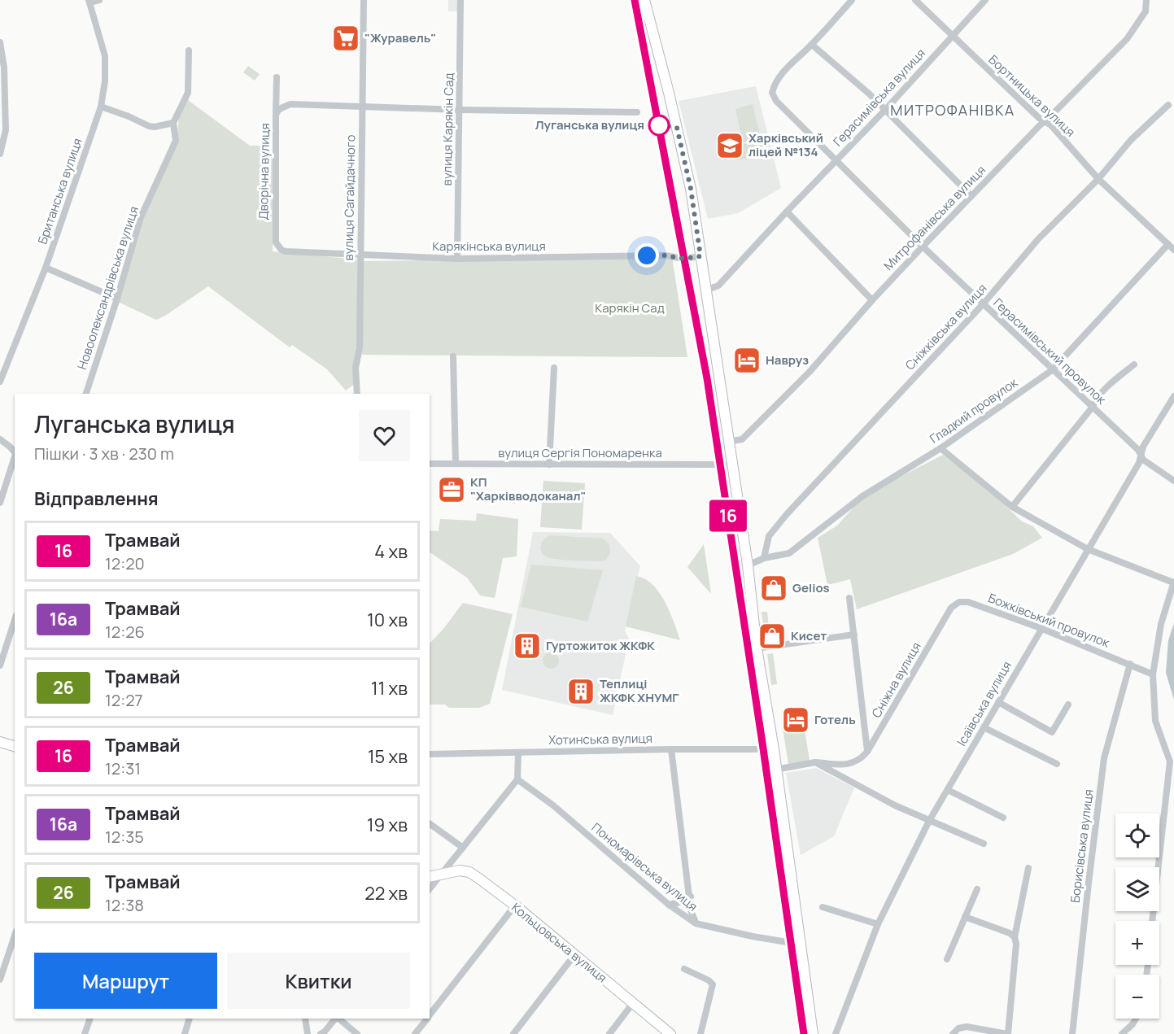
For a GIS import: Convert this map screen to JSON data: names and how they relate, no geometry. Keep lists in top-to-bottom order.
{
  "streets": {
    "main road": ["Кольцовська вулиця"],
    "street": [
      "Бортницька вулиця",
      "Герасимівська вулиця",
      "вулиця Карякін Сад",
      "Дворічна вулиця",
      "Британська вулиця",
      "вулиця Сагайдачного",
      "Митрофанівська вулиця",
      "Карякінська вулиця",
      "Новоолександрівська вулиця",
      "Сніжківська вулиця",
      "Герасимівський провулок",
      "Гладкий провулок",
      "вулиця Сергія Пономаренка",
      "Божківський провулок",
      "Сніжна вулиця",
      "Ісаївська вулиця",
      "Хотинська вулиця",
      "Борисівська вулиця",
      "Пономарівська вулиця"
    ]
  },
  "crossings": [
    ["Бортницька вулиця", "Герасимівська вулиця"],
    ["Бортницька вулиця", "Митрофанівська вулиця"],
    ["Бортницька вулиця", "Сніжківська вулиця"],
    ["Бортницька вулиця", "Гладкий провулок"],
    ["Герасимівська вулиця", "Герасимівський провулок"],
    ["вулиця Карякін Сад", "Карякінська вулиця"],
    ["Дворічна вулиця", "вулиця Сагайдачного"],
    ["Дворічна вулиця", "Карякінська вулиця"],
    ["вулиця Сагайдачного", "Карякінська вулиця"],
    ["Митрофанівська вулиця", "Герасимівський провулок"],
    ["Сніжківська вулиця", "Герасимівський провулок"],
    ["Сніжківська вулиця", "Гладкий провулок"],
    ["Герасимівський провулок", "Гладкий провулок"],
    ["Герасимівський провулок", "Ісаївська вулиця"],
    ["Божківський провулок", "Сніжна вулиця"],
    ["Божківський провулок", "Ісаївська вулиця"],
    ["Божківський провулок", "Борисівська вулиця"]
  ],
  "districts": ["МИТРОФАНІВКА"],
  "parks": ["Карякін Сад"],
  "places": {
    "supermarket": ["\"Журавель\""],
    "other": ["Луганська вулиця"],
    "school or university": ["Харківський ліцей №134"],
    "hotel": ["Навруз", "Готель"],
    "office": ["КП \"Харківводоканал\""],
    "shop": ["Gelios", "Кисет"],
    "building": ["Гуртожиток ЖКФК", "Теплиці ЖКФК ХНУМГ"]
  },
  "lines": ["tram line 16"],
  "page": {
    "on_map": "16",
    "heading": [
      ["Луганська вулиця", "Пішки · 3 хв · 230 m"],
      "Відправлення"
    ],
    "list": [
      {
        "mark": "16",
        "name": "Трамвай",
        "note": "12:20",
        "value": "4 хв"
      },
      {
        "mark": "16a",
        "name": "Трамвай",
        "note": "12:26",
        "value": "10 хв"
      },
      {
        "mark": "26",
        "name": "Трамвай",
        "note": "12:27",
        "value": "11 хв"
      },
      {
        "mark": "16",
        "name": "Трамвай",
        "note": "12:31",
        "value": "15 хв"
      },
      {
        "mark": "16a",
        "name": "Трамвай",
        "note": "12:35",
        "value": "19 хв"
      },
      {
        "mark": "26",
        "name": "Трамвай",
        "note": "12:38",
        "value": "22 хв"
      }
    ],
    "map_buttons": ["+", "−"],
    "buttons": ["Маршрут", "Квитки"]
  }
}
